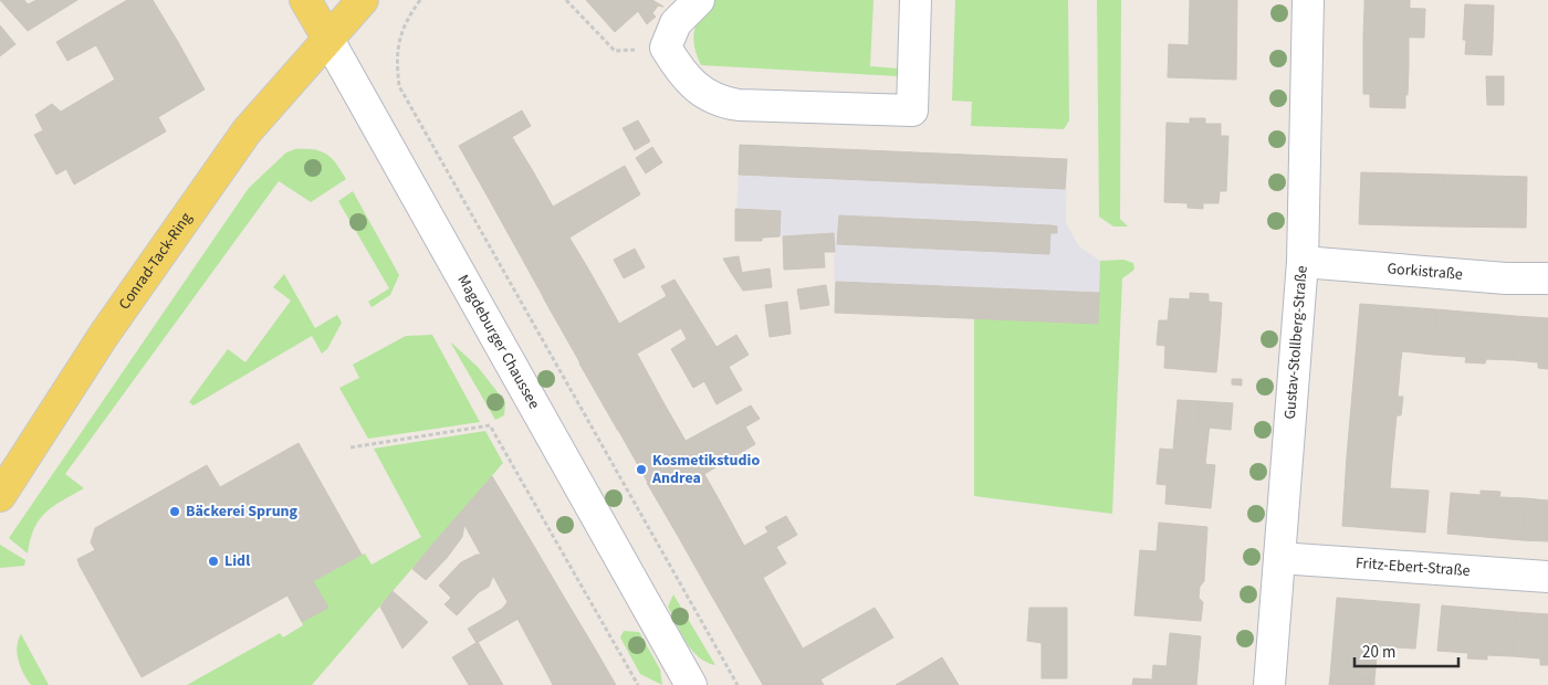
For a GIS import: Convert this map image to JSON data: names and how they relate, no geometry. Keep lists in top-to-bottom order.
{
  "streets": {
    "main road": ["Conrad-Tack-Ring", "Magdeburger Chaussee"],
    "street": ["Gorkistraße", "Gustav-Stollberg-Straße", "Fritz-Ebert-Straße"]
  },
  "crossings": [
    ["Conrad-Tack-Ring", "Magdeburger Chaussee"],
    ["Gorkistraße", "Gustav-Stollberg-Straße"],
    ["Gustav-Stollberg-Straße", "Fritz-Ebert-Straße"]
  ],
  "places": ["Kosmetikstudio Andrea", "Bäckerei Sprung", "Lidl"],
  "scale_bar": "20 m"
}
